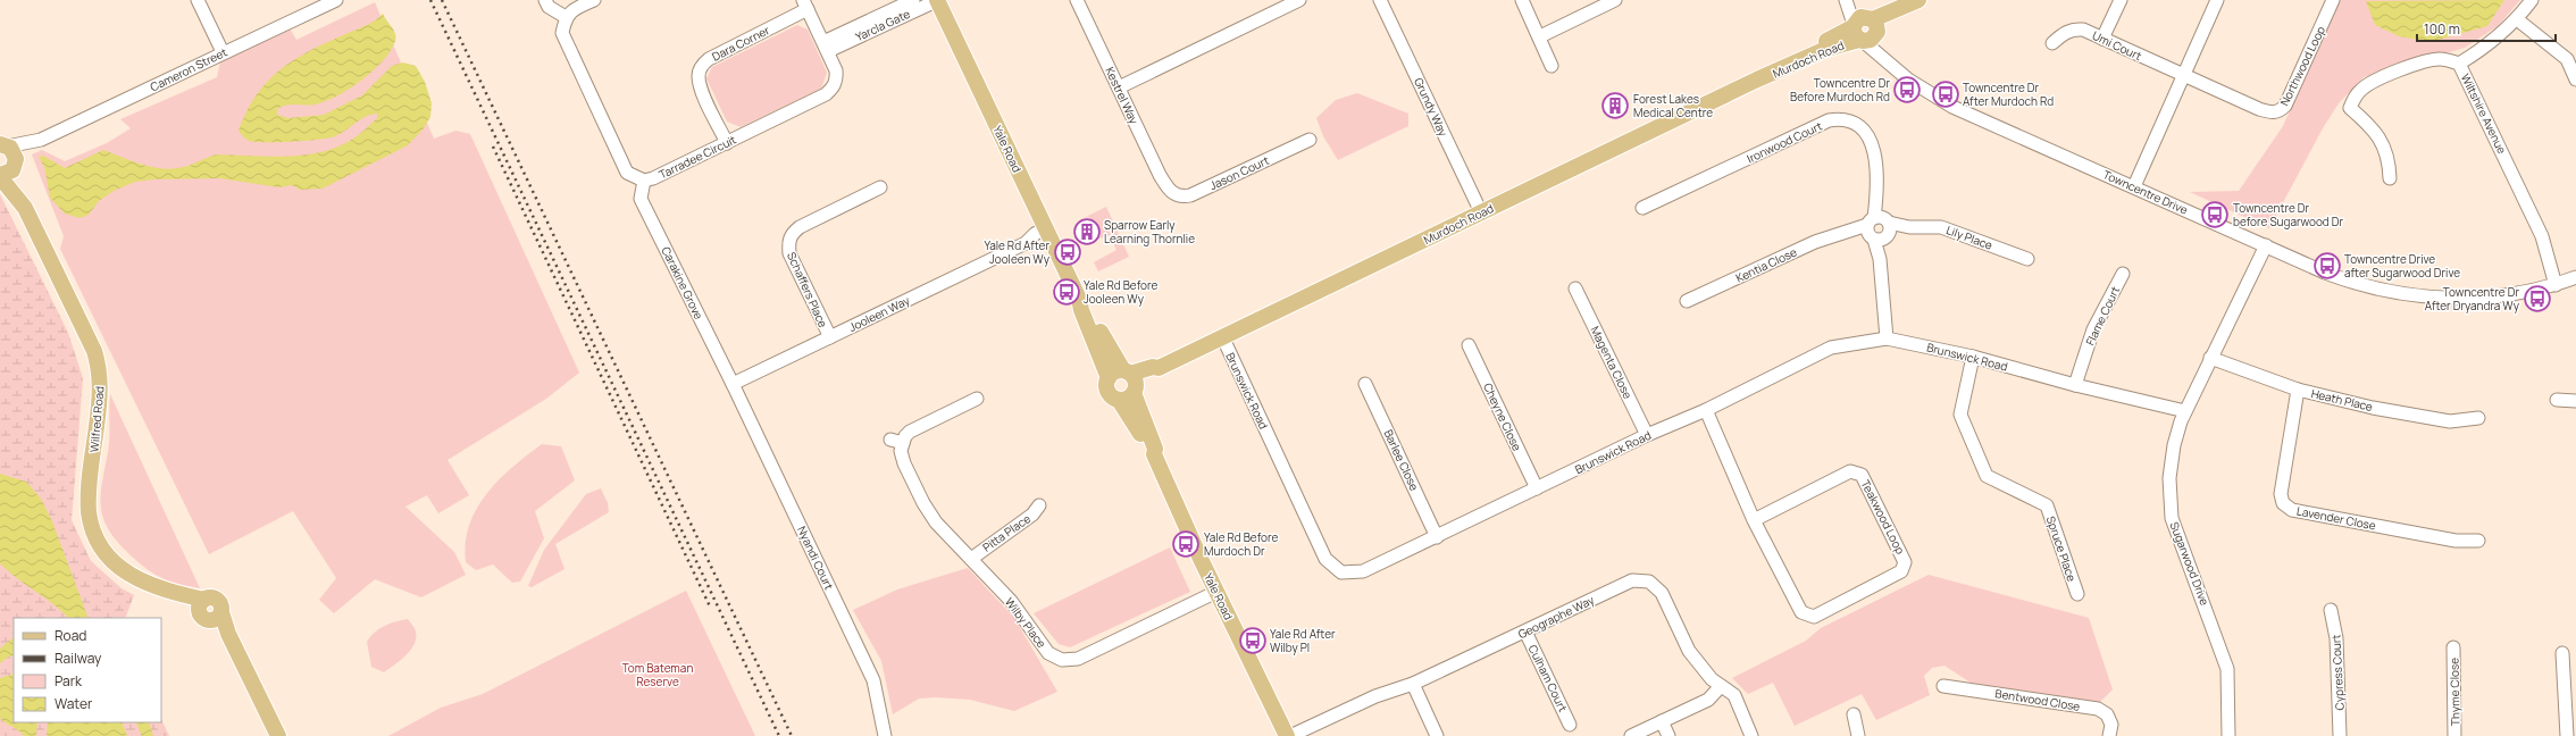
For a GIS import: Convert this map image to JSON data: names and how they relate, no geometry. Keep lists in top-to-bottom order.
{
  "streets": {
    "main road": ["Murdoch Road", "Yale Road", "Wilfred Road"],
    "street": [
      "Yarcla Gate",
      "Dara Corner",
      "Umi Court",
      "Northwood Loop",
      "Cameron Street",
      "Kestrel Way",
      "Grundy Way",
      "Wiltshire Avenue",
      "Ironwood Court",
      "Tarradee Circuit",
      "Jason Court",
      "Towncentre Drive",
      "Lily Place",
      "Kentia Close",
      "Carakine Grove",
      "Schaffers Place",
      "Jooleen Way",
      "Flame Court",
      "Brunswick Road",
      "Magenta Close",
      "Heath Place",
      "Cheyne Close",
      "Barlee Close",
      "Teakwood Loop",
      "Lavender Close",
      "Pitta Place",
      "Spruce Place",
      "Nyandi Court",
      "Sugarwood Drive",
      "Geographe Way",
      "Wilby Place",
      "Cypress Court",
      "Culham Court",
      "Thyme Close",
      "Bentwood Close"
    ]
  },
  "crossings": [
    ["Yarcla Gate", "Yale Road"],
    ["Yarcla Gate", "Tarradee Circuit"],
    ["Dara Corner", "Tarradee Circuit"],
    ["Umi Court", "Northwood Loop"],
    ["Murdoch Road", "Grundy Way"],
    ["Murdoch Road", "Yale Road"],
    ["Murdoch Road", "Towncentre Drive"],
    ["Murdoch Road", "Brunswick Road"],
    ["Cameron Street", "Wilfred Road"],
    ["Kestrel Way", "Jason Court"],
    ["Wiltshire Avenue", "Towncentre Drive"],
    ["Ironwood Court", "Lily Place"],
    ["Ironwood Court", "Kentia Close"],
    ["Ironwood Court", "Brunswick Road"],
    ["Yale Road", "Jooleen Way"],
    ["Yale Road", "Geographe Way"],
    ["Yale Road", "Wilby Place"],
    ["Tarradee Circuit", "Carakine Grove"],
    ["Towncentre Drive", "Sugarwood Drive"],
    ["Lily Place", "Kentia Close"],
    ["Carakine Grove", "Jooleen Way"],
    ["Carakine Grove", "Nyandi Court"],
    ["Schaffers Place", "Jooleen Way"],
    ["Jooleen Way", "Nyandi Court"],
    ["Flame Court", "Brunswick Road"],
    ["Brunswick Road", "Magenta Close"],
    ["Brunswick Road", "Cheyne Close"],
    ["Brunswick Road", "Barlee Close"],
    ["Brunswick Road", "Teakwood Loop"],
    ["Brunswick Road", "Spruce Place"],
    ["Brunswick Road", "Sugarwood Drive"],
    ["Heath Place", "Lavender Close"],
    ["Heath Place", "Sugarwood Drive"],
    ["Pitta Place", "Wilby Place"],
    ["Geographe Way", "Culham Court"]
  ],
  "parks": ["Tom Bateman Reserve"],
  "places": {
    "bus stop": [
      "Towncentre Dr Before Murdoch Rd",
      "Towncentre Dr After Murdoch Rd",
      "Towncentre Dr before Sugarwood Dr",
      "Yale Rd After Jooleen Wy",
      "Towncentre Drive after Sugarwood Drive",
      "Yale Rd Before Jooleen Wy",
      "Towncentre Dr After Dryandra Wy",
      "Yale Rd Before Murdoch Dr",
      "Yale Rd After Wilby Pl"
    ],
    "building": ["Forest Lakes Medical Centre", "Sparrow Early Learning Thornlie"]
  },
  "legend": [
    "Road",
    "Railway",
    "Park",
    "Water"
  ],
  "scale_bar": "100 m"
}
